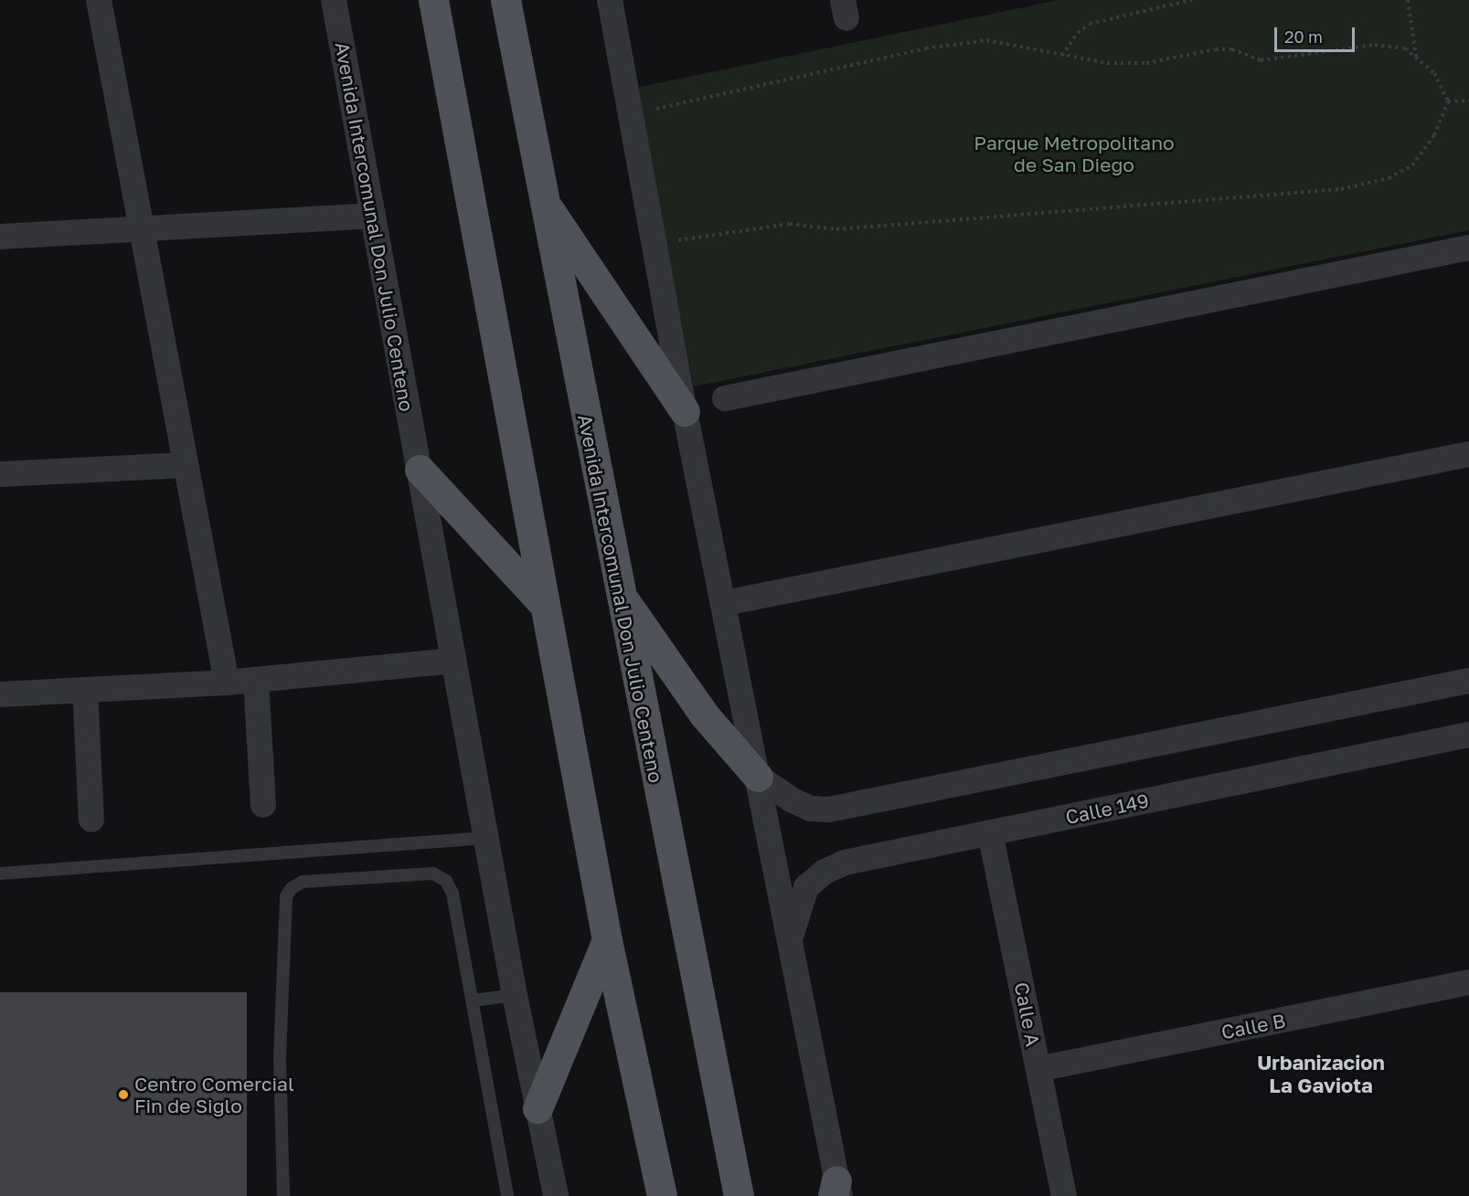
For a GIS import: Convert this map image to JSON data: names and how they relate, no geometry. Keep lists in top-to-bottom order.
{
  "streets": {
    "main road": ["Avenida Intercomunal Don Julio Centeno"],
    "street": ["Calle 149", "Calle A", "Calle B"]
  },
  "crossings": [
    ["Calle 149", "Calle A"],
    ["Calle A", "Calle B"]
  ],
  "districts": ["Urbanizacion La Gaviota"],
  "parks": ["Parque Metropolitano de San Diego"],
  "places": ["Centro Comercial Fin de Siglo"],
  "scale_bar": "20 m"
}
